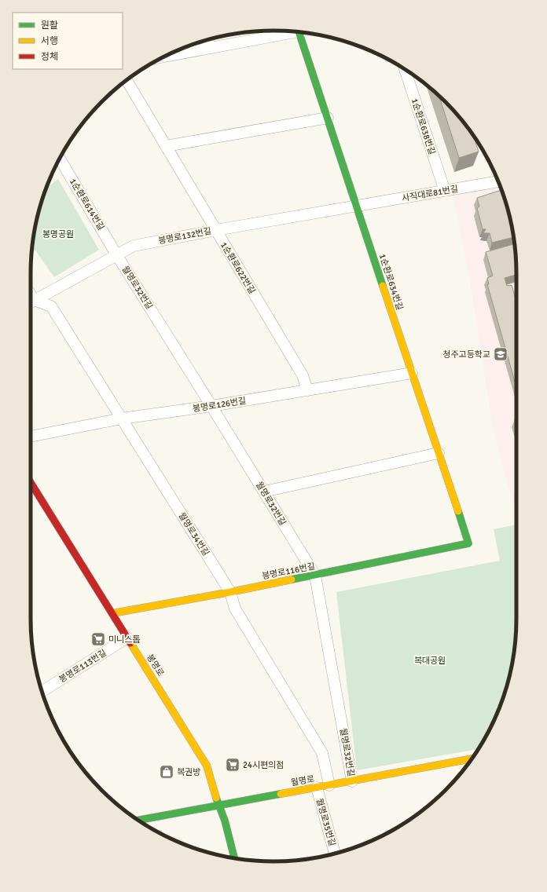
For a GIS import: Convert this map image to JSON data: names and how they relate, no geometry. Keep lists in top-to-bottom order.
{
  "streets": {
    "street": [
      "1순환로638번길",
      "사직대로81번길",
      "1순환로614번길",
      "봉명로132번길",
      "1순환로622번길",
      "1순환로634번길",
      "월명로32번길",
      "봉명로126번길",
      "월명로34번길",
      "봉명로116번길",
      "봉명로",
      "봉명로113번길",
      "월명로",
      "월명로35번길"
    ]
  },
  "crossings": [
    ["1순환로638번길", "사직대로81번길"],
    ["사직대로81번길", "봉명로132번길"],
    ["사직대로81번길", "1순환로634번길"],
    ["1순환로614번길", "봉명로132번길"],
    ["1순환로614번길", "월명로32번길"],
    ["봉명로132번길", "1순환로622번길"],
    ["봉명로132번길", "1순환로634번길"],
    ["봉명로132번길", "월명로32번길"],
    ["봉명로132번길", "월명로34번길"],
    ["1순환로622번길", "봉명로126번길"],
    ["1순환로634번길", "봉명로126번길"],
    ["1순환로634번길", "봉명로116번길"],
    ["월명로32번길", "봉명로126번길"],
    ["월명로32번길", "봉명로116번길"],
    ["월명로32번길", "월명로"],
    ["봉명로126번길", "월명로34번길"],
    ["월명로34번길", "봉명로116번길"],
    ["월명로34번길", "월명로"],
    ["봉명로116번길", "봉명로"],
    ["봉명로", "봉명로113번길"],
    ["봉명로", "월명로"],
    ["월명로", "월명로35번길"]
  ],
  "parks": ["봉명공원", "복대공원"],
  "places": {
    "school or university": ["청주고등학교"],
    "supermarket": ["미니스톱", "24시편의점"],
    "shop": ["복권방"]
  },
  "legend": ["원활", "서행", "정체"]
}
